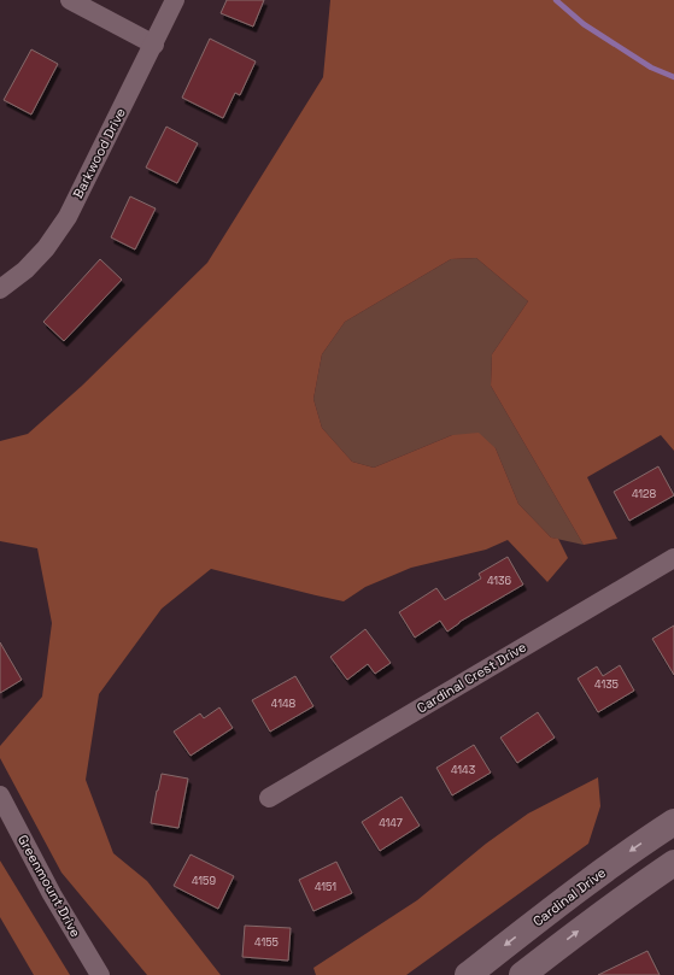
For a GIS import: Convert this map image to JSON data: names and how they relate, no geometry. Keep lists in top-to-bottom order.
{
  "streets": {
    "main road": ["Cardinal Drive"],
    "street": ["Barkwood Drive", "Cardinal Crest Drive", "Greenmount Drive"]
  },
  "house_numbers": [
    "4128",
    "4136",
    "4135",
    "4148",
    "4143",
    "4147",
    "4159",
    "4151",
    "4155"
  ]
}
